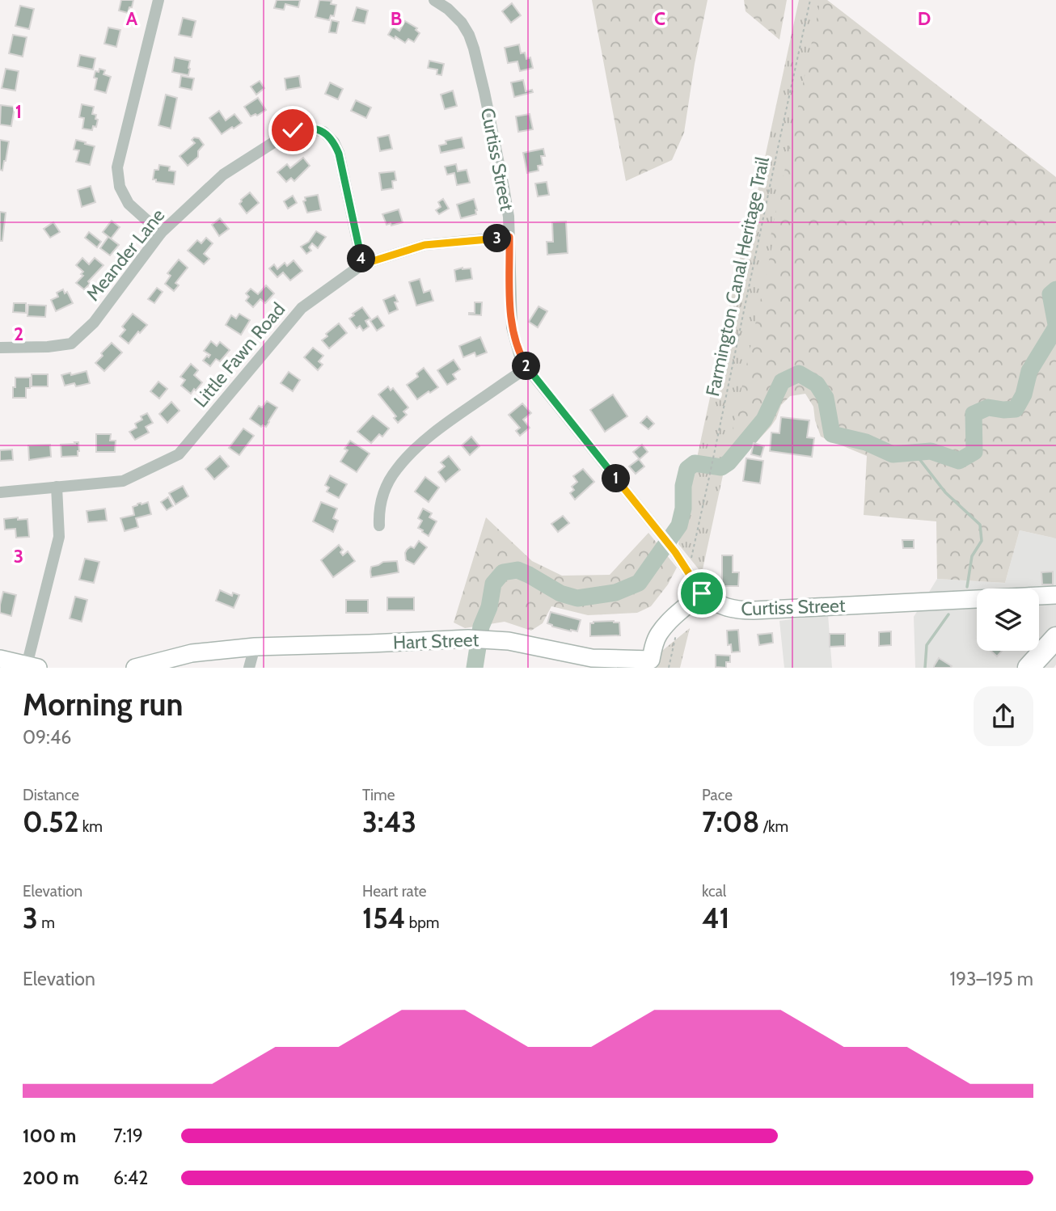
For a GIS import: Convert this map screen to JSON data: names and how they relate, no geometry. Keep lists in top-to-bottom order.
{
  "streets": {
    "street": [
      "Curtiss Street",
      "Meander Lane",
      "Little Fawn Road",
      "Hart Street"
    ],
    "path": ["Farmington Canal Heritage Trail"]
  },
  "crossings": [
    ["Curtiss Street", "Little Fawn Road"],
    ["Curtiss Street", "Hart Street"],
    ["Meander Lane", "Little Fawn Road"]
  ],
  "page": {
    "pins": [
      "3",
      "4",
      "2",
      "1"
    ],
    "heading": ["Morning run", "09:46"],
    "stats": [
      ["Distance", "0.52 km"],
      ["Time", "3:43"],
      ["Pace", "7:08 /km"],
      ["Elevation", "3 m"],
      ["Heart rate", "154 bpm"],
      ["kcal", "41"]
    ],
    "chart": ["Elevation", "193–195 m"],
    "list": [
      {
        "name": "100 m",
        "note": "7:19"
      },
      {
        "name": "200 m",
        "note": "6:42"
      }
    ]
  },
  "grid": {
    "columns": [
      "A",
      "B",
      "C",
      "D"
    ],
    "rows": ["1", "2", "3"]
  }
}
